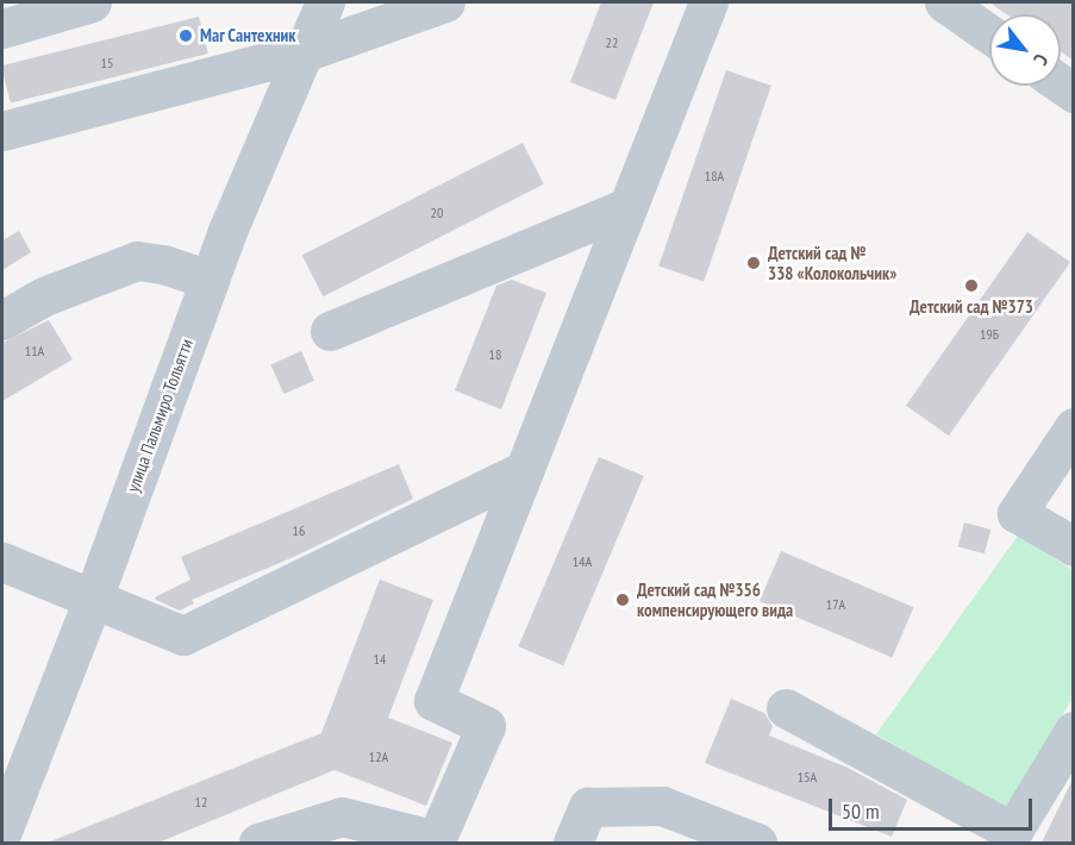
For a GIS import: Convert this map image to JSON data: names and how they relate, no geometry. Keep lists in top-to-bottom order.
{
  "streets": {
    "street": ["улица Пальмиро Тольятти"]
  },
  "places": [
    "Маг Сантехник",
    "Детский сад № 338 «Колокольчик»",
    "Детский сад №373",
    "Детский сад №356 компенсирующего вида"
  ],
  "house_numbers": [
    "22",
    "15",
    "18А",
    "20",
    "19Б",
    "11А",
    "18",
    "16",
    "14А",
    "17А",
    "14",
    "12А",
    "15А",
    "12"
  ],
  "scale_bar": "50 m",
  "north": "bottom right"
}
